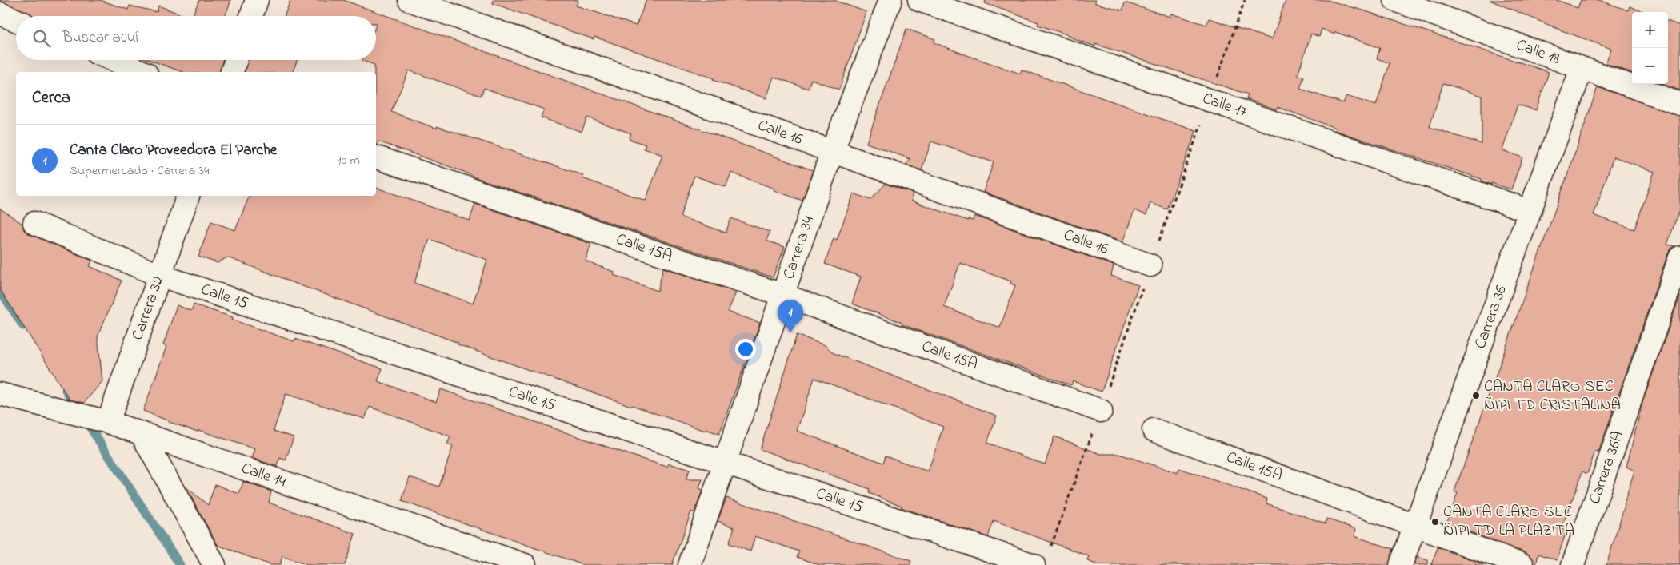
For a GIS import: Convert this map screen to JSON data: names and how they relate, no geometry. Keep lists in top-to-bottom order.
{
  "streets": {
    "street": [
      "Calle 18",
      "Calle 17",
      "Calle 16",
      "Calle 15A",
      "Carrera 34",
      "Calle 15",
      "Carrera 32",
      "Carrera 36",
      "Carrera 36A",
      "Calle 14"
    ]
  },
  "crossings": [
    ["Calle 18", "Carrera 36"],
    ["Calle 17", "Carrera 36"],
    ["Calle 16", "Carrera 34"],
    ["Calle 15A", "Carrera 34"],
    ["Calle 15A", "Carrera 36"],
    ["Carrera 34", "Calle 15"],
    ["Calle 15", "Carrera 32"],
    ["Carrera 32", "Calle 14"]
  ],
  "places": ["CANTA CLARO SEC ÑIPI TD CRISTALINA", "CANTA CLARO SEC ÑIPI TD LA PLAZITA"],
  "page": {
    "map_buttons": ["+", "−"],
    "search": "Buscar aquí",
    "heading": "Cerca",
    "list": [
      {
        "mark": "1",
        "name": "Canta Claro Proveedora El Parche",
        "note": "Supermercado · Carrera 34",
        "value": "10 m"
      }
    ],
    "pins": "1"
  }
}
